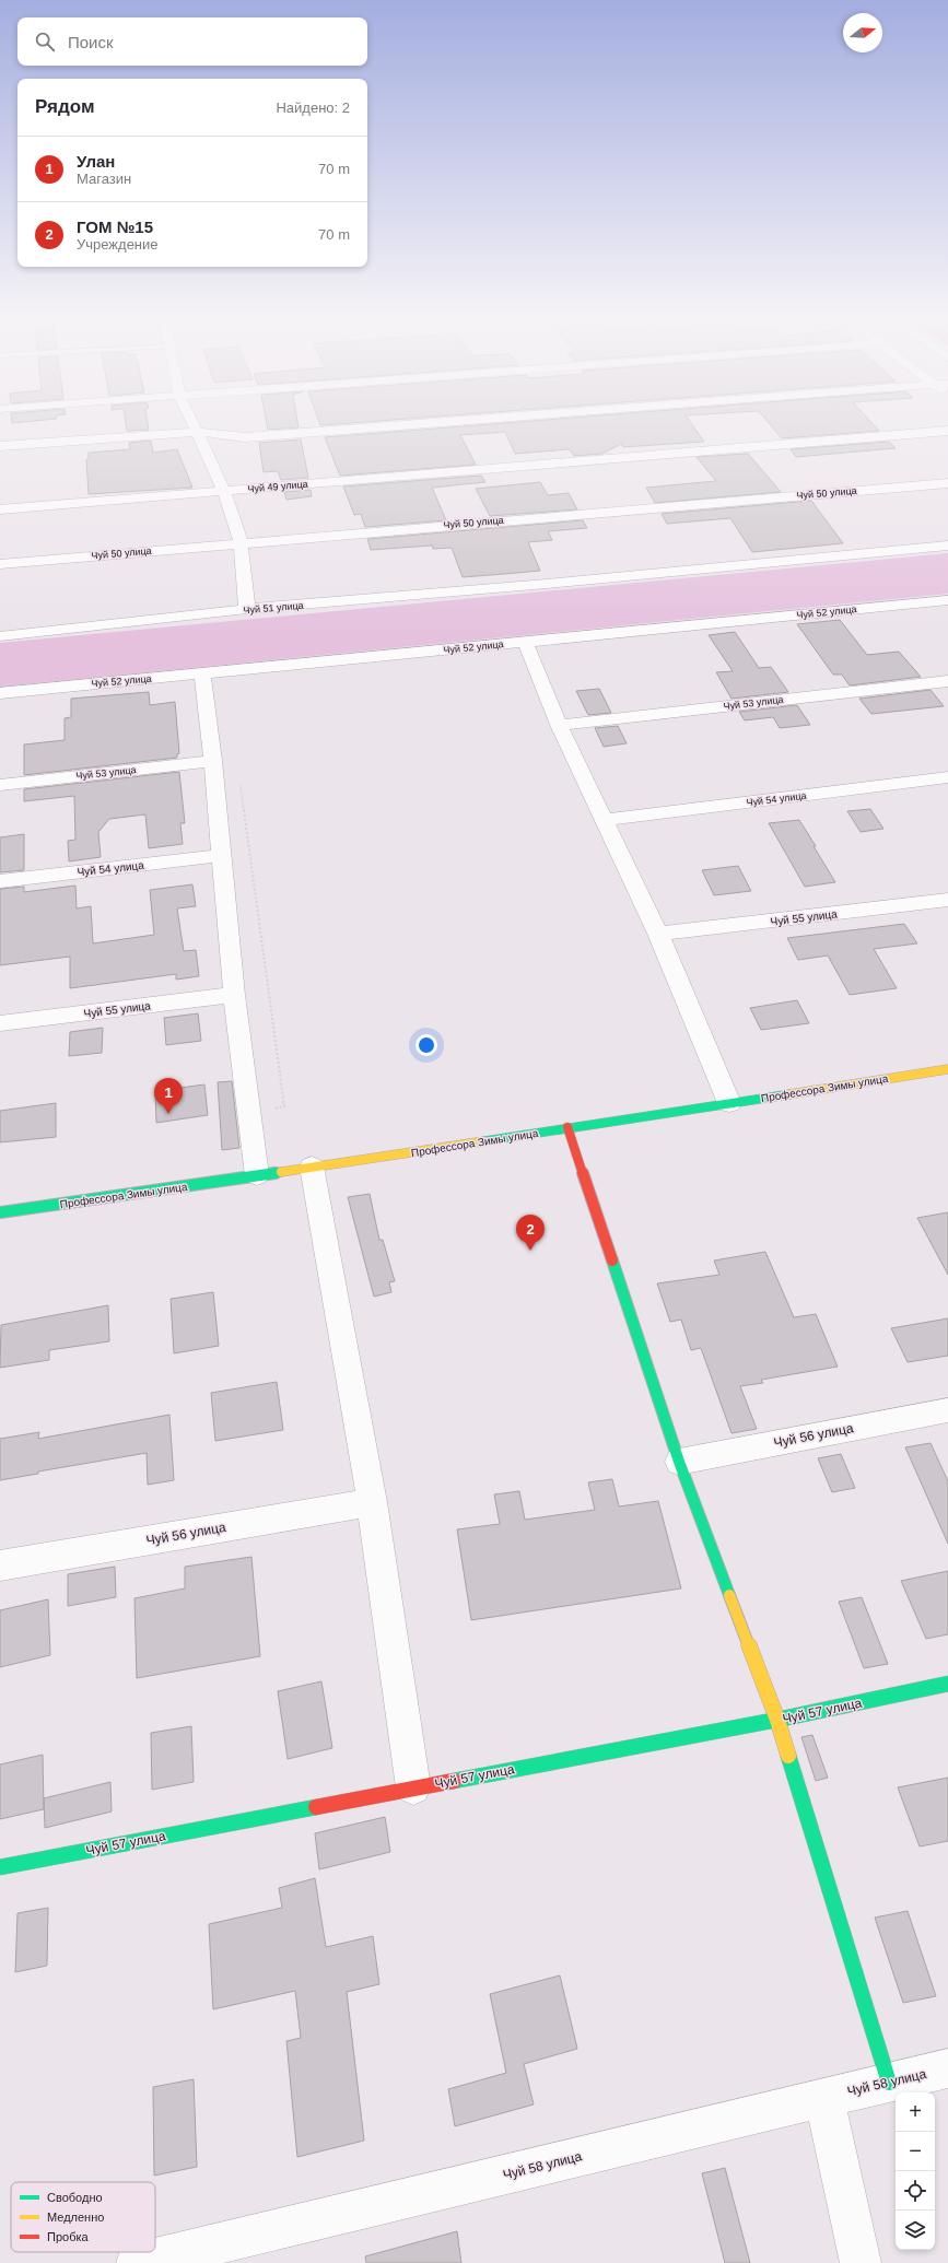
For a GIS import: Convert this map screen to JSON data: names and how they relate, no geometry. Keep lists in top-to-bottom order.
{
  "streets": {
    "street": [
      "Чуй 49 улица",
      "Чуй 50 улица",
      "Чуй 51 улица",
      "Чуй 52 улица",
      "Чуй 53 улица",
      "Чуй 54 улица",
      "Чуй 55 улица",
      "Профессора Зимы улица",
      "Чуй 56 улица",
      "Чуй 57 улица",
      "Чуй 58 улица"
    ]
  },
  "legend": ["Свободно", "Медленно", "Пробка"],
  "north": "right",
  "page": {
    "search": "Поиск",
    "heading": ["Рядом", "Найдено: 2"],
    "list": [
      {
        "mark": "1",
        "name": "Улан",
        "note": "Магазин",
        "value": "70 m"
      },
      {
        "mark": "2",
        "name": "ГОМ №15",
        "note": "Учреждение",
        "value": "70 m"
      }
    ],
    "pins": ["1", "2"],
    "map_buttons": ["+", "−"]
  }
}
